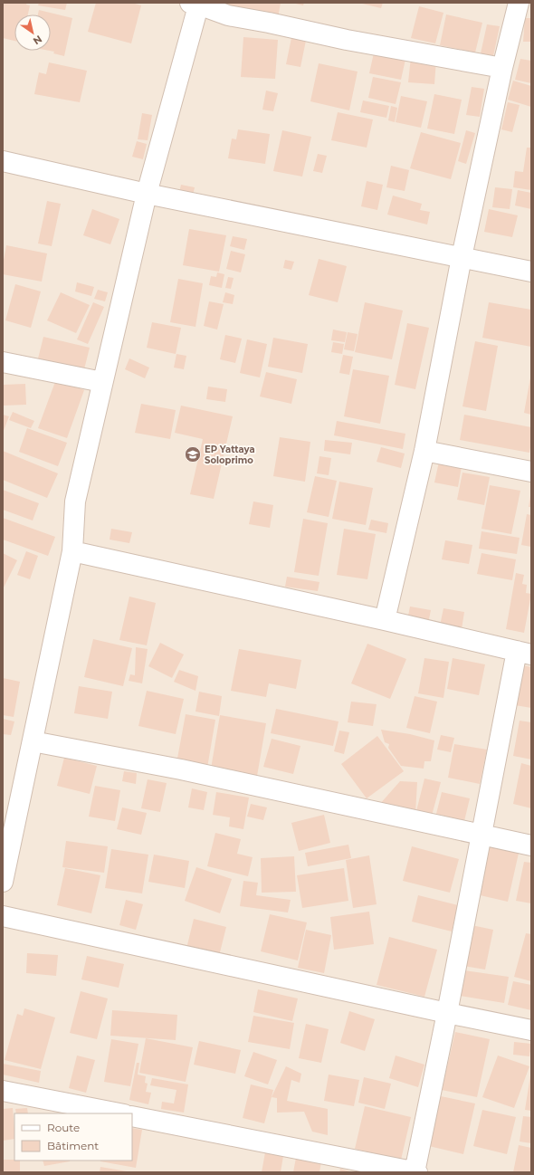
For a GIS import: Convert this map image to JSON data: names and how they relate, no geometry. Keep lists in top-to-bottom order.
{
  "places": {
    "school or university": ["EP Yattaya Soloprimo"]
  },
  "legend": ["Route", "Bâtiment"],
  "north": "bottom right"
}
